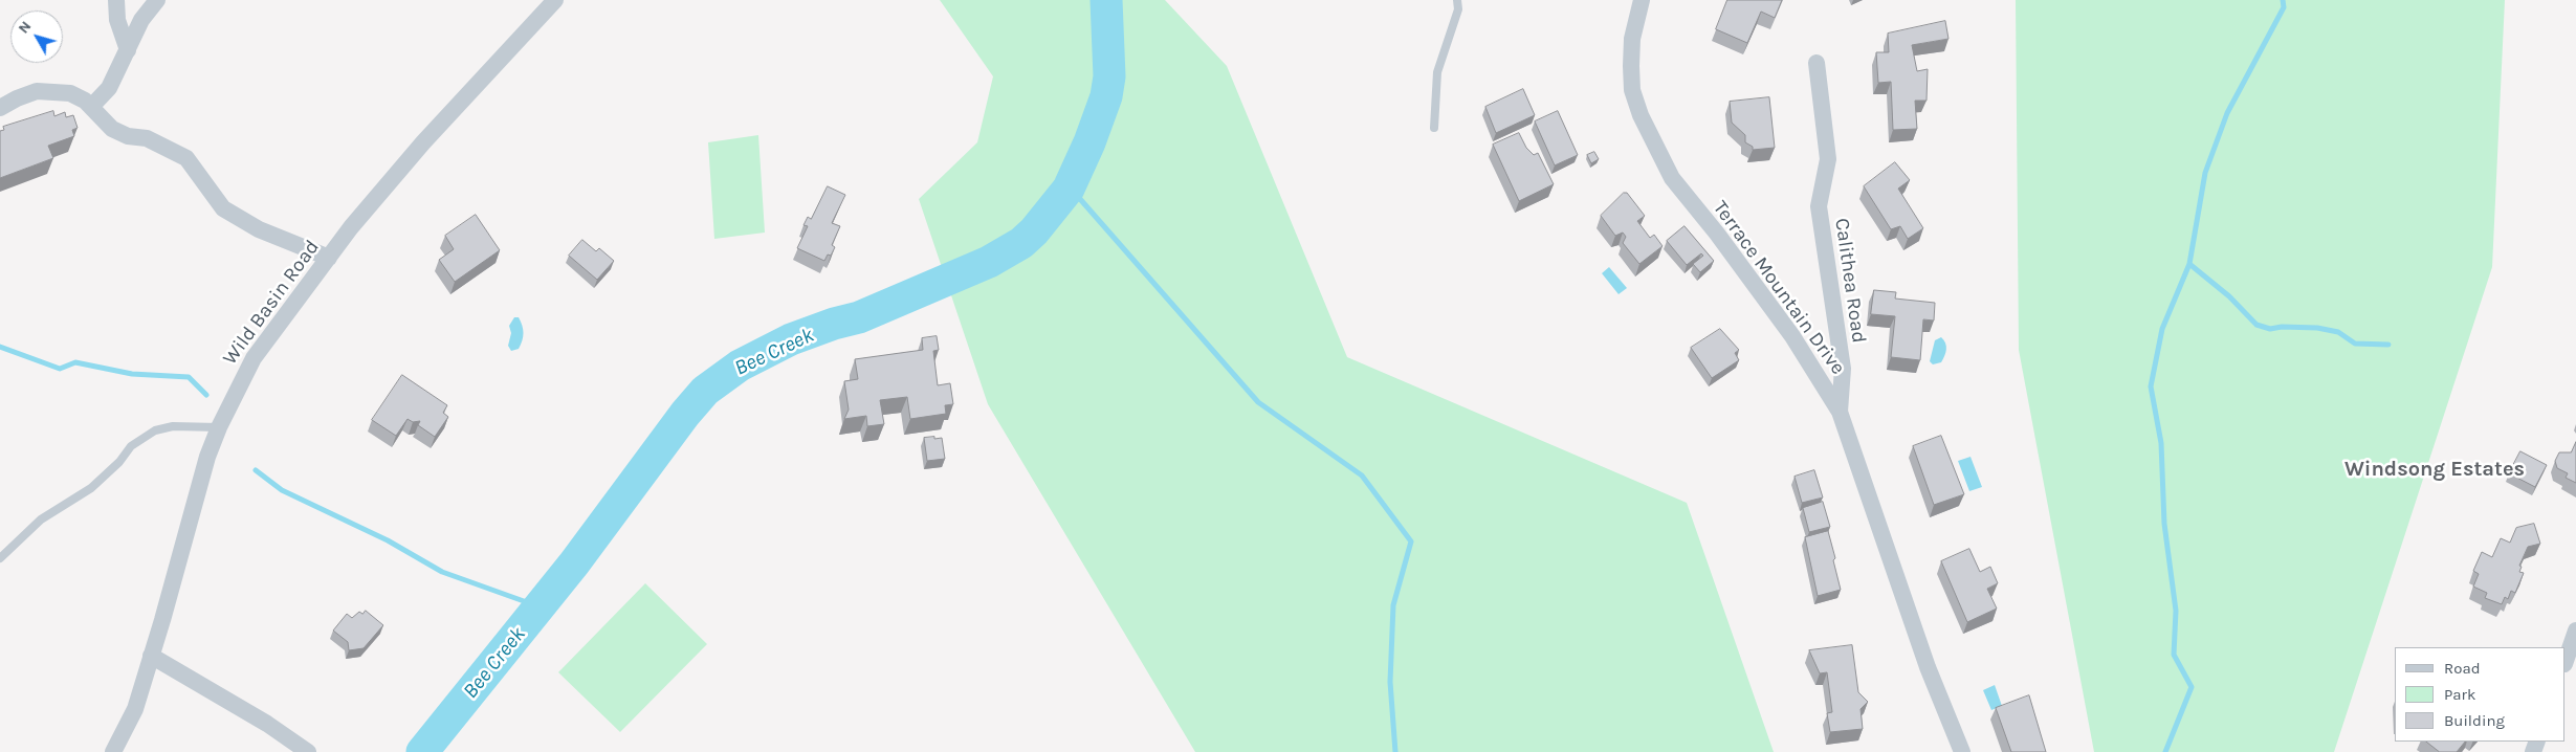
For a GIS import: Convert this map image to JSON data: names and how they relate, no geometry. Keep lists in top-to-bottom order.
{
  "streets": {
    "street": ["Calithea Road", "Terrace Mountain Drive", "Wild Basin Road"]
  },
  "crossings": [
    ["Calithea Road", "Terrace Mountain Drive"]
  ],
  "districts": ["Windsong Estates"],
  "water": ["Bee Creek"],
  "legend": ["Road", "Park", "Building"],
  "north": "top left"
}
